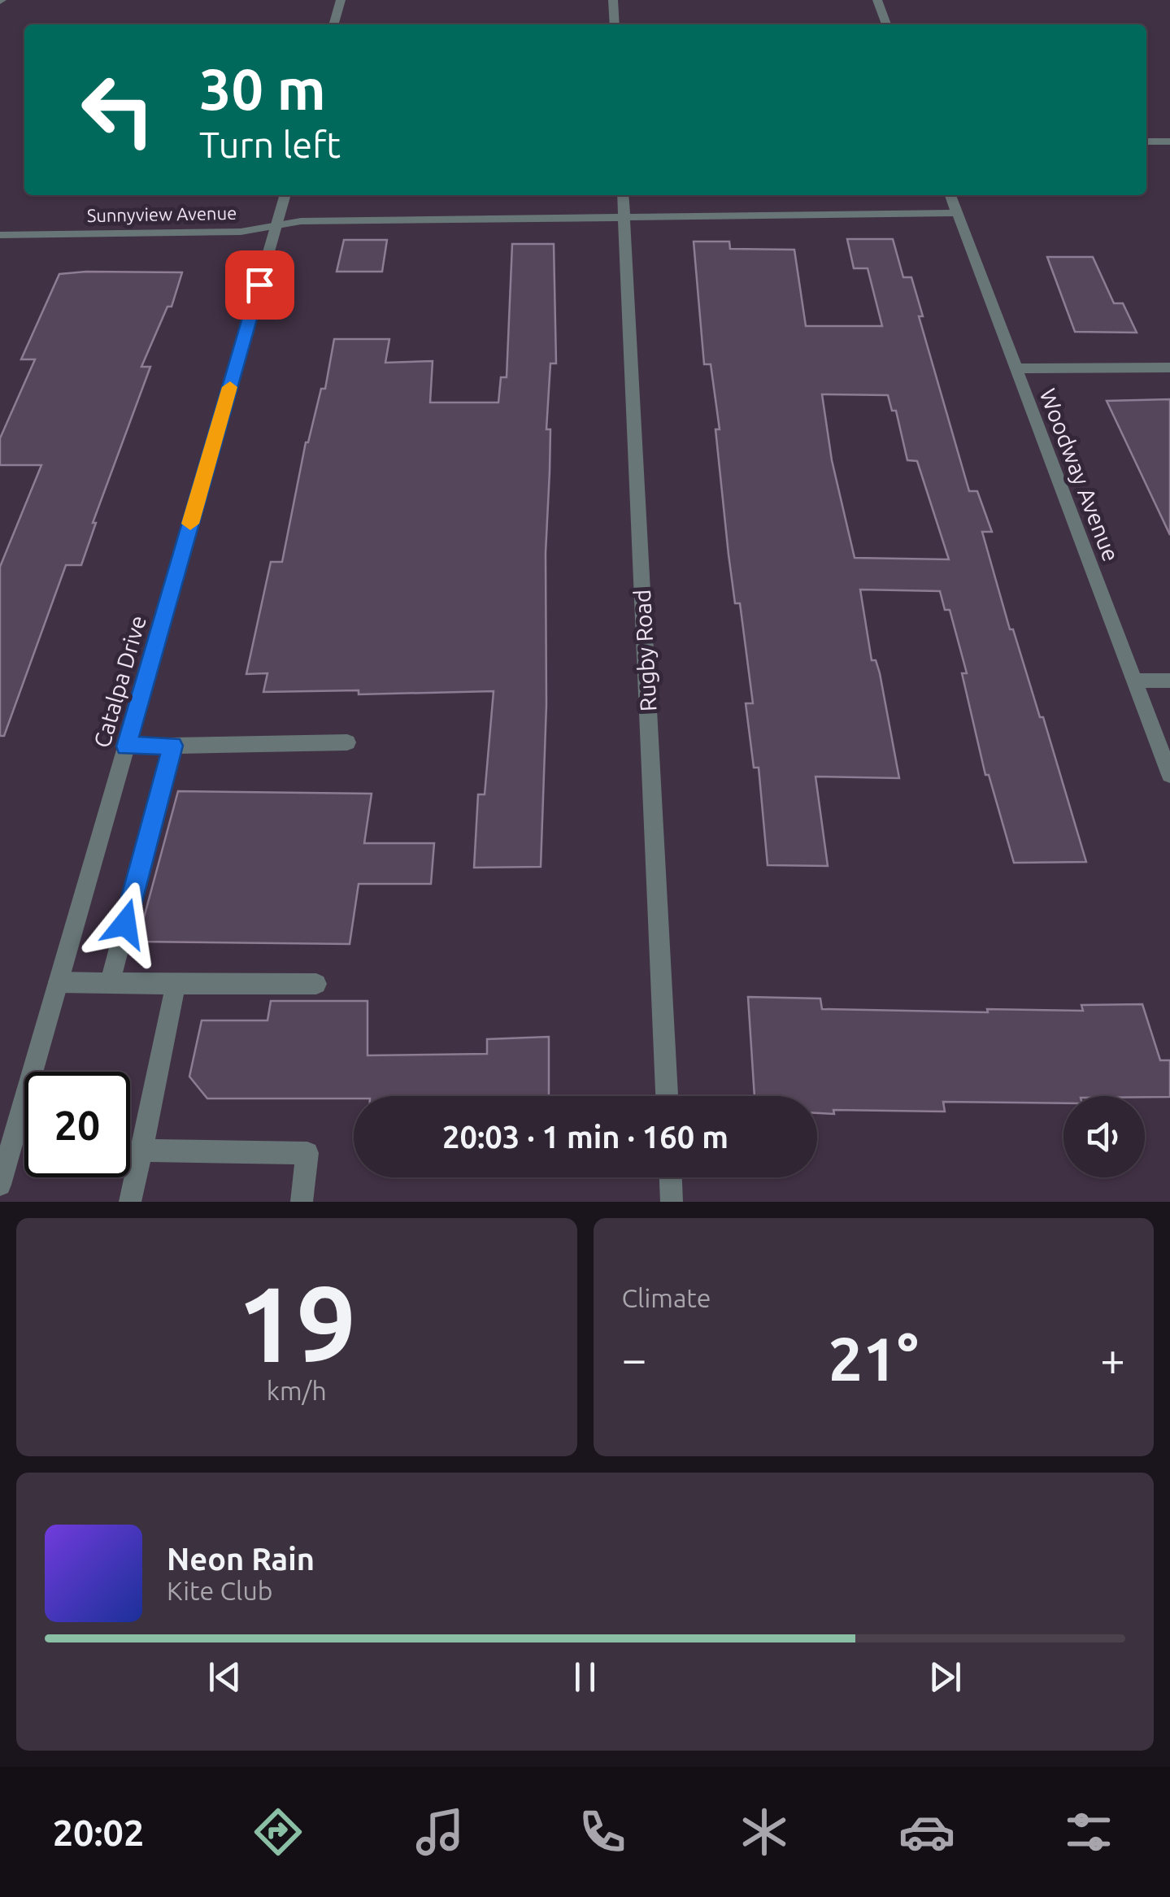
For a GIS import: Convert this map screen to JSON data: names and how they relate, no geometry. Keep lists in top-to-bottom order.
{
  "streets": {
    "street": [
      "Sunnyview Avenue",
      "Woodway Avenue",
      "Rugby Road",
      "Catalpa Drive"
    ]
  },
  "crossings": [
    ["Sunnyview Avenue", "Woodway Avenue"],
    ["Sunnyview Avenue", "Rugby Road"],
    ["Sunnyview Avenue", "Catalpa Drive"]
  ],
  "page": {
    "turn": ["30 m", "Turn left"],
    "limit": "20",
    "trip": "20:03 · 1 min · 160 m",
    "tile": [
      ["19", "km/h"],
      "Climate"
    ],
    "heat": ["−", "21°", "+"],
    "song": ["Neon Rain", "Kite Club"],
    "tabs": "20:02"
  }
}
